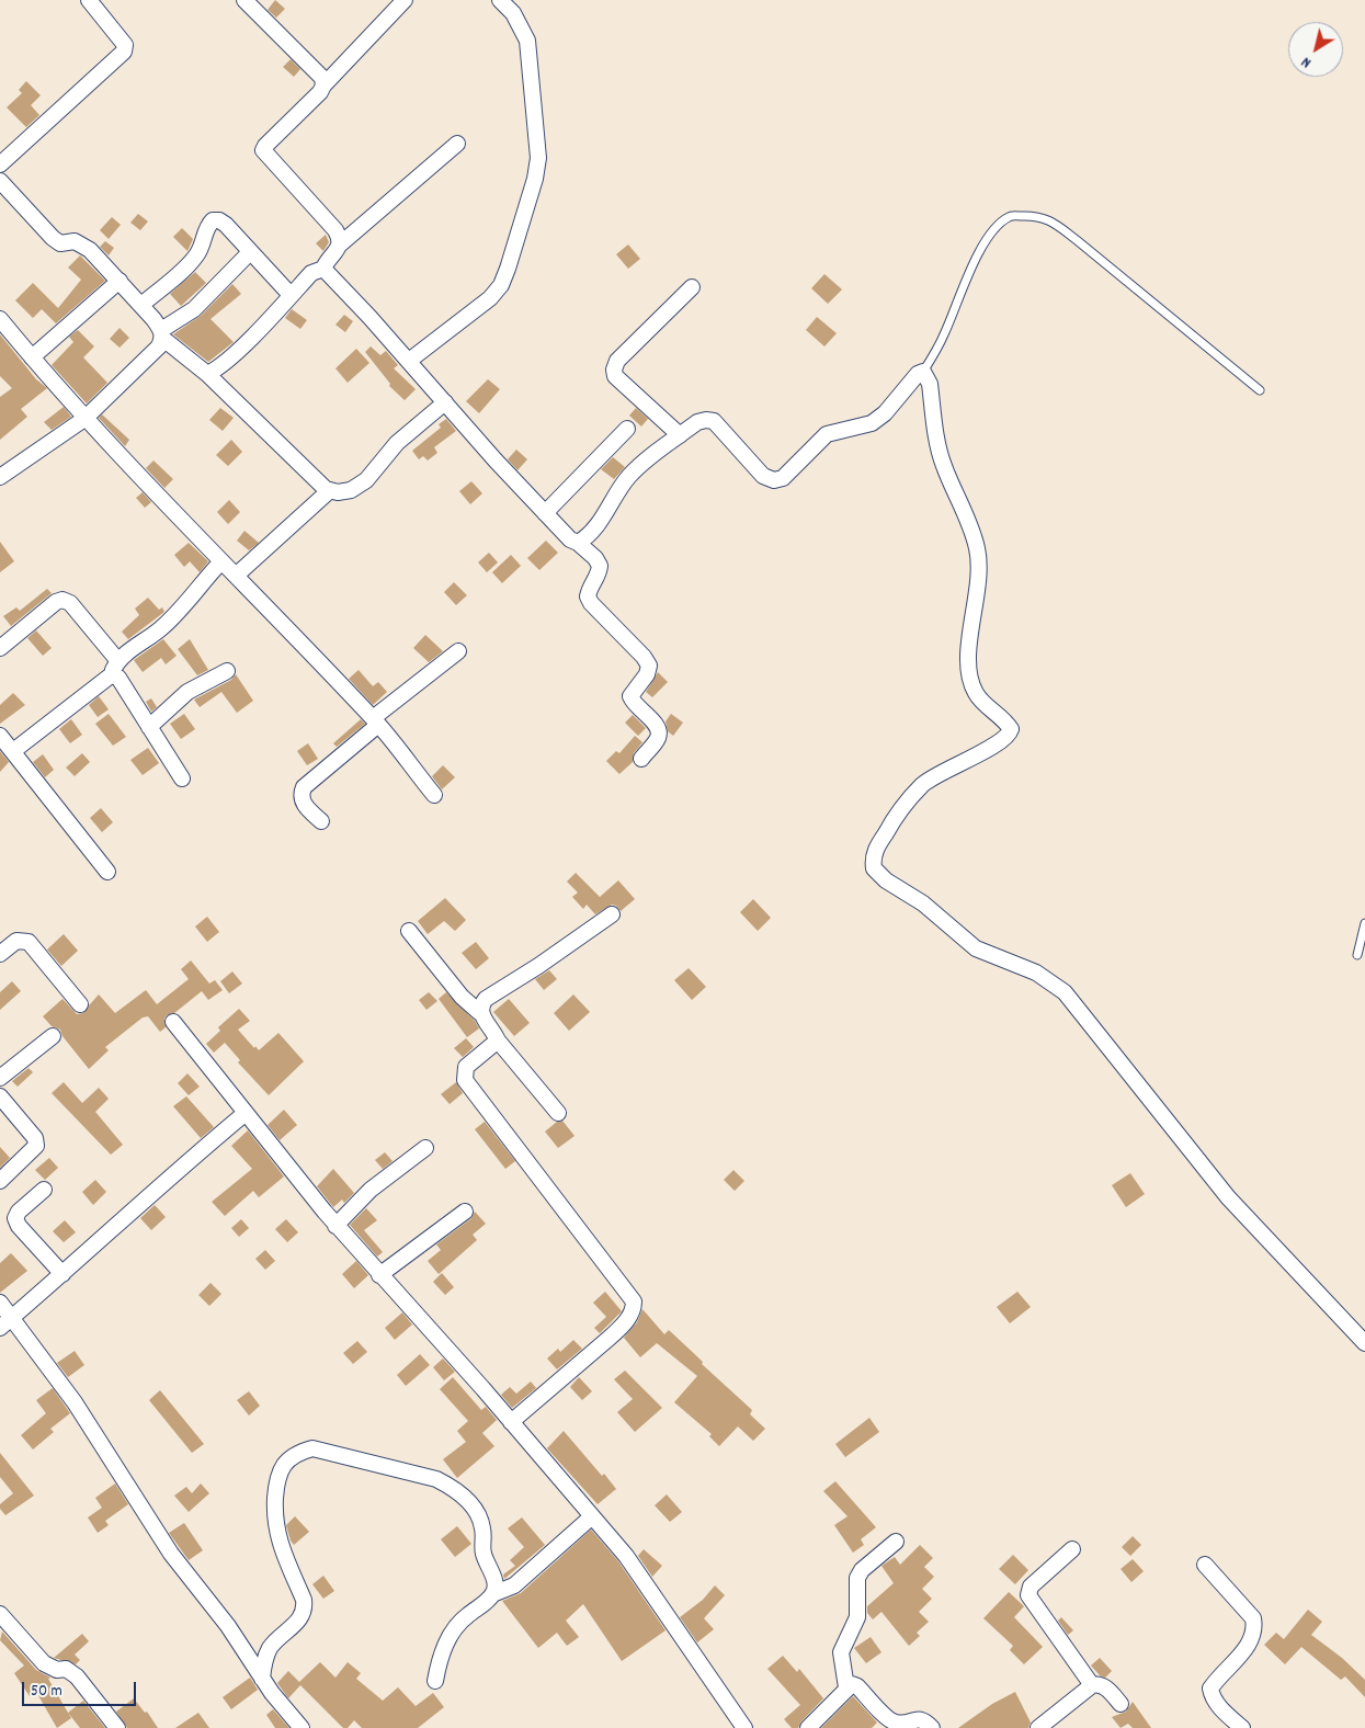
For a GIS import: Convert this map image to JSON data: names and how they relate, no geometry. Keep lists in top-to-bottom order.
{
  "scale_bar": "50 m",
  "north": "bottom left"
}
